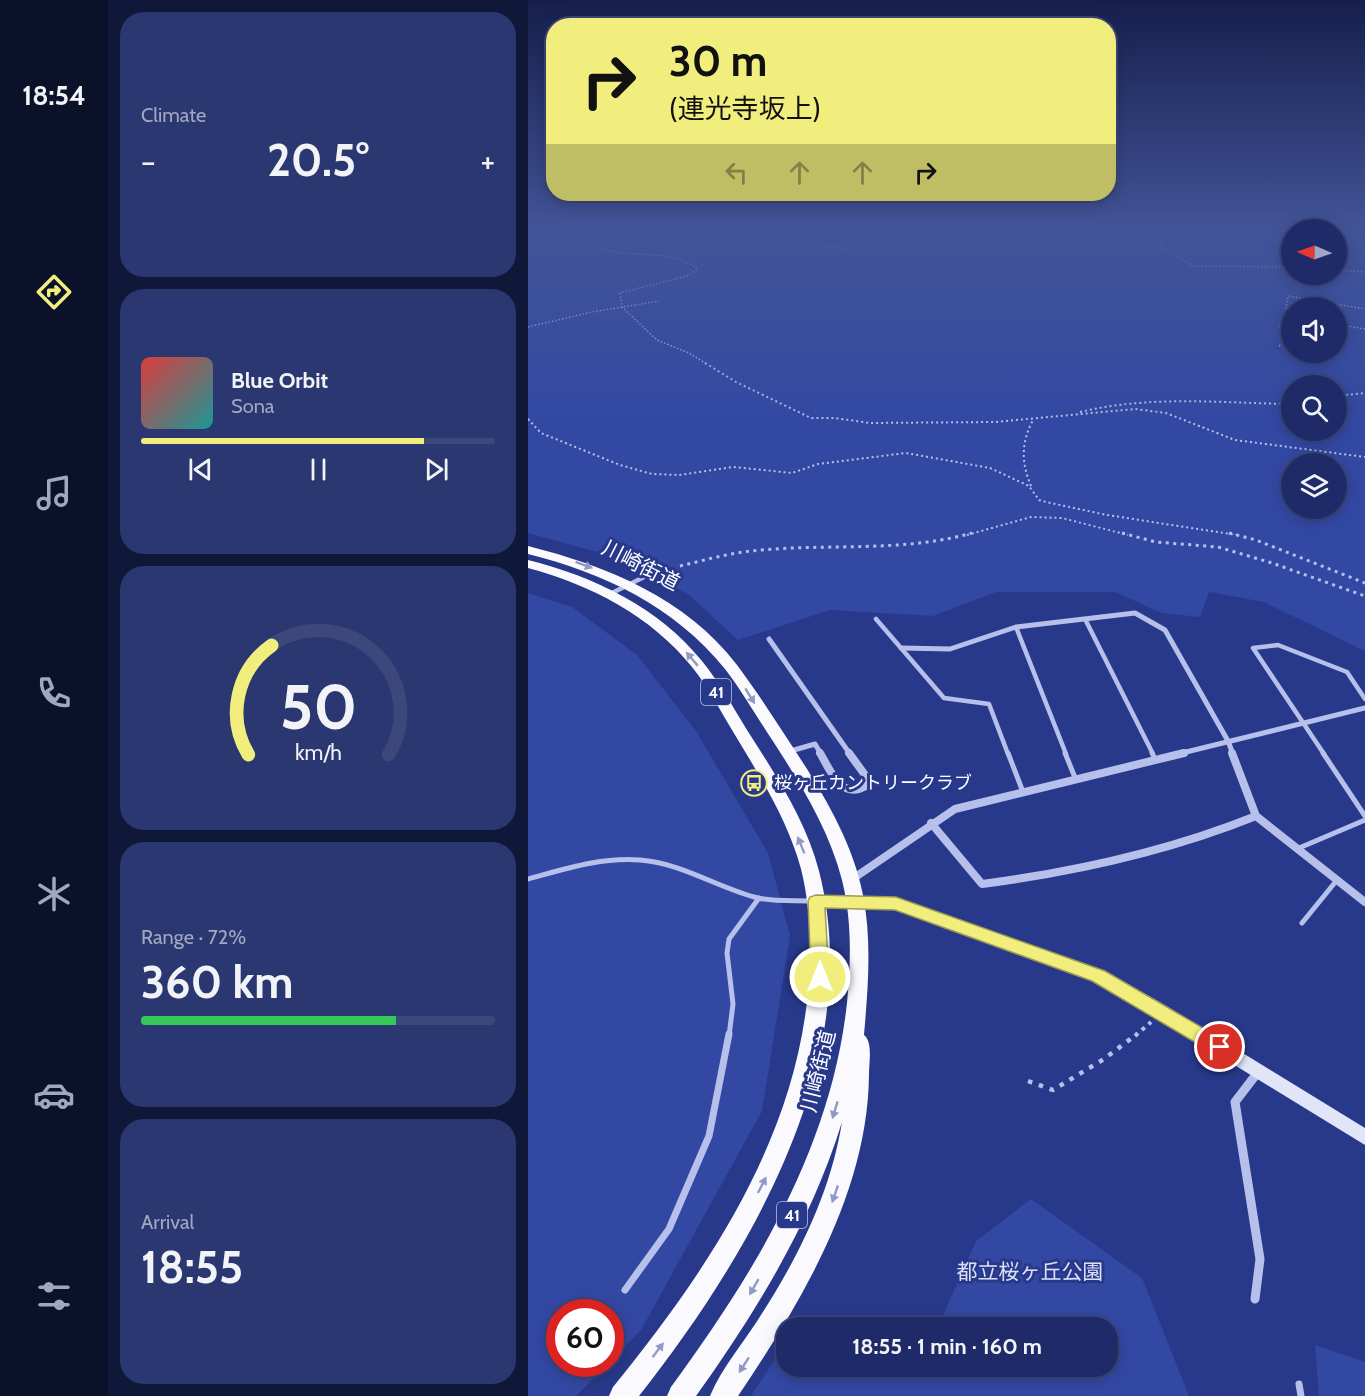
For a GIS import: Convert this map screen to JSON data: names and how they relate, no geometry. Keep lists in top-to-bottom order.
{
  "streets": {
    "main road": ["川崎街道", "41"]
  },
  "crossings": [
    ["川崎街道", "41"]
  ],
  "parks": ["都立桜ヶ丘公園"],
  "places": {
    "bus stop": ["桜ヶ丘カントリークラブ"]
  },
  "north": "left",
  "page": {
    "tabs": "18:54",
    "tile": [
      "Climate",
      ["Range · 72%", "360 km"],
      ["Arrival", "18:55"]
    ],
    "turn": ["30 m", "(連光寺坂上)"],
    "heat": ["−", "20.5°", "+"],
    "song": ["Blue Orbit", "Sona"],
    "limit": "60",
    "trip": "18:55 · 1 min · 160 m",
    "gauge": ["50", "km/h"]
  }
}
